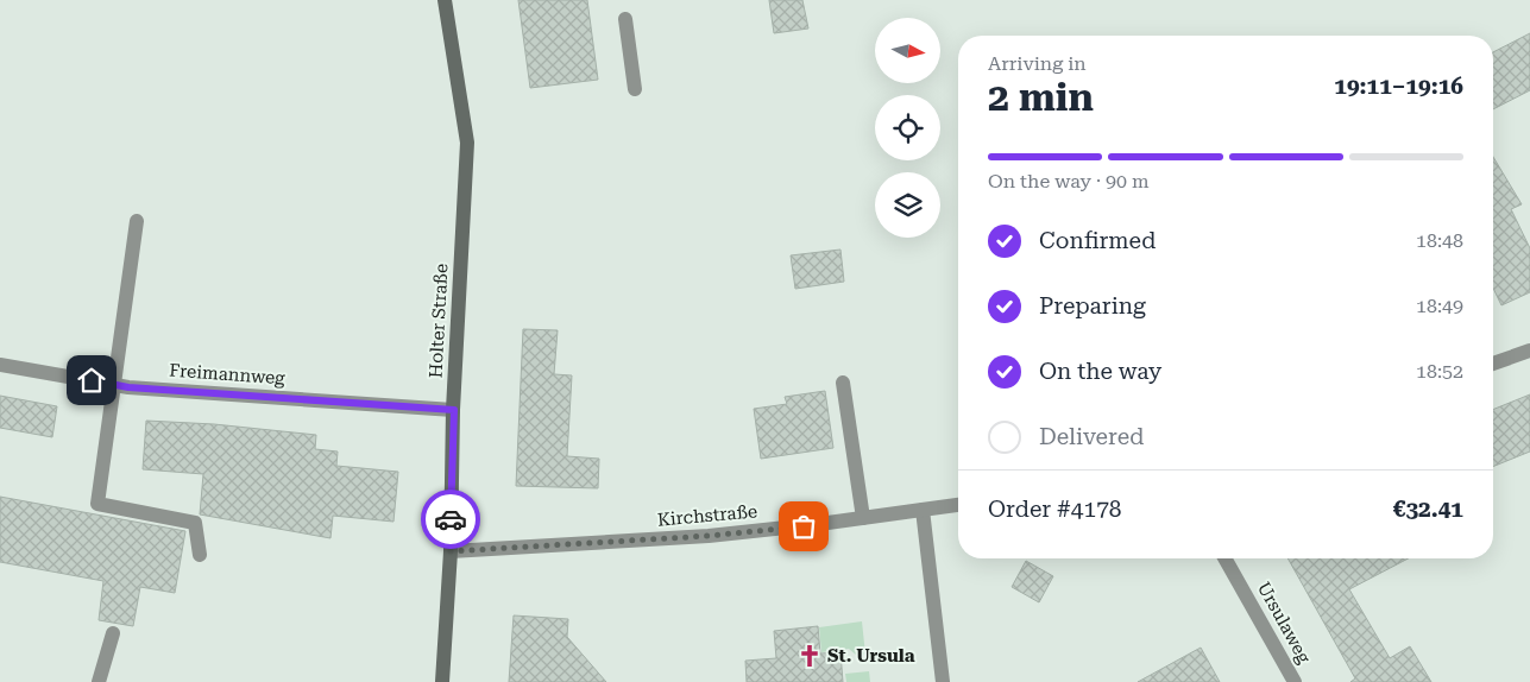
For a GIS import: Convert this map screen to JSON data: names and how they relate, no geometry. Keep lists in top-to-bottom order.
{
  "streets": {
    "street": [
      "Holter Straße",
      "Freimannweg",
      "Kirchstraße",
      "Ursulaweg"
    ]
  },
  "crossings": [
    ["Holter Straße", "Freimannweg"],
    ["Holter Straße", "Kirchstraße"]
  ],
  "places": {
    "church": ["St. Ursula"]
  },
  "north": "right",
  "page": {
    "heading": ["2 min", "Arriving in", "19:11–19:16"],
    "panel": ["Order #4178", "€32.41"],
    "bar": "On the way · 90 m",
    "list": [
      ["Confirmed", "18:48"],
      ["Preparing", "18:49"],
      ["On the way", "18:52"],
      "Delivered"
    ]
  }
}
